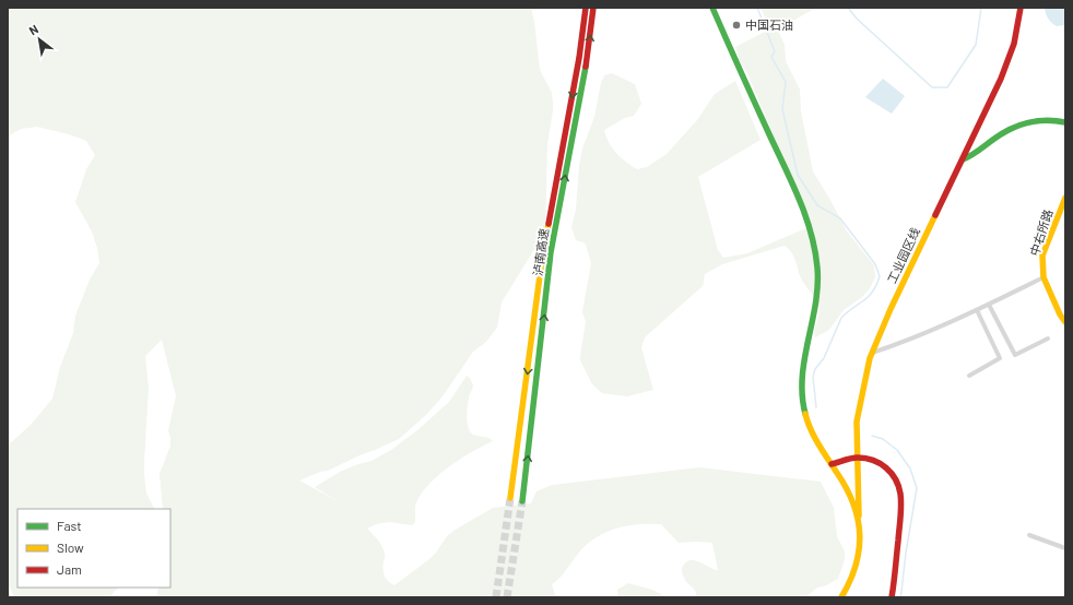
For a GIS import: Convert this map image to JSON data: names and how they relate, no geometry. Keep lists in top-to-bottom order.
{
  "streets": {
    "main road": ["中右所路", "泸南高速", "工业园区线"]
  },
  "places": ["中国石油"],
  "legend": ["Fast", "Slow", "Jam"],
  "north": "top left"
}
